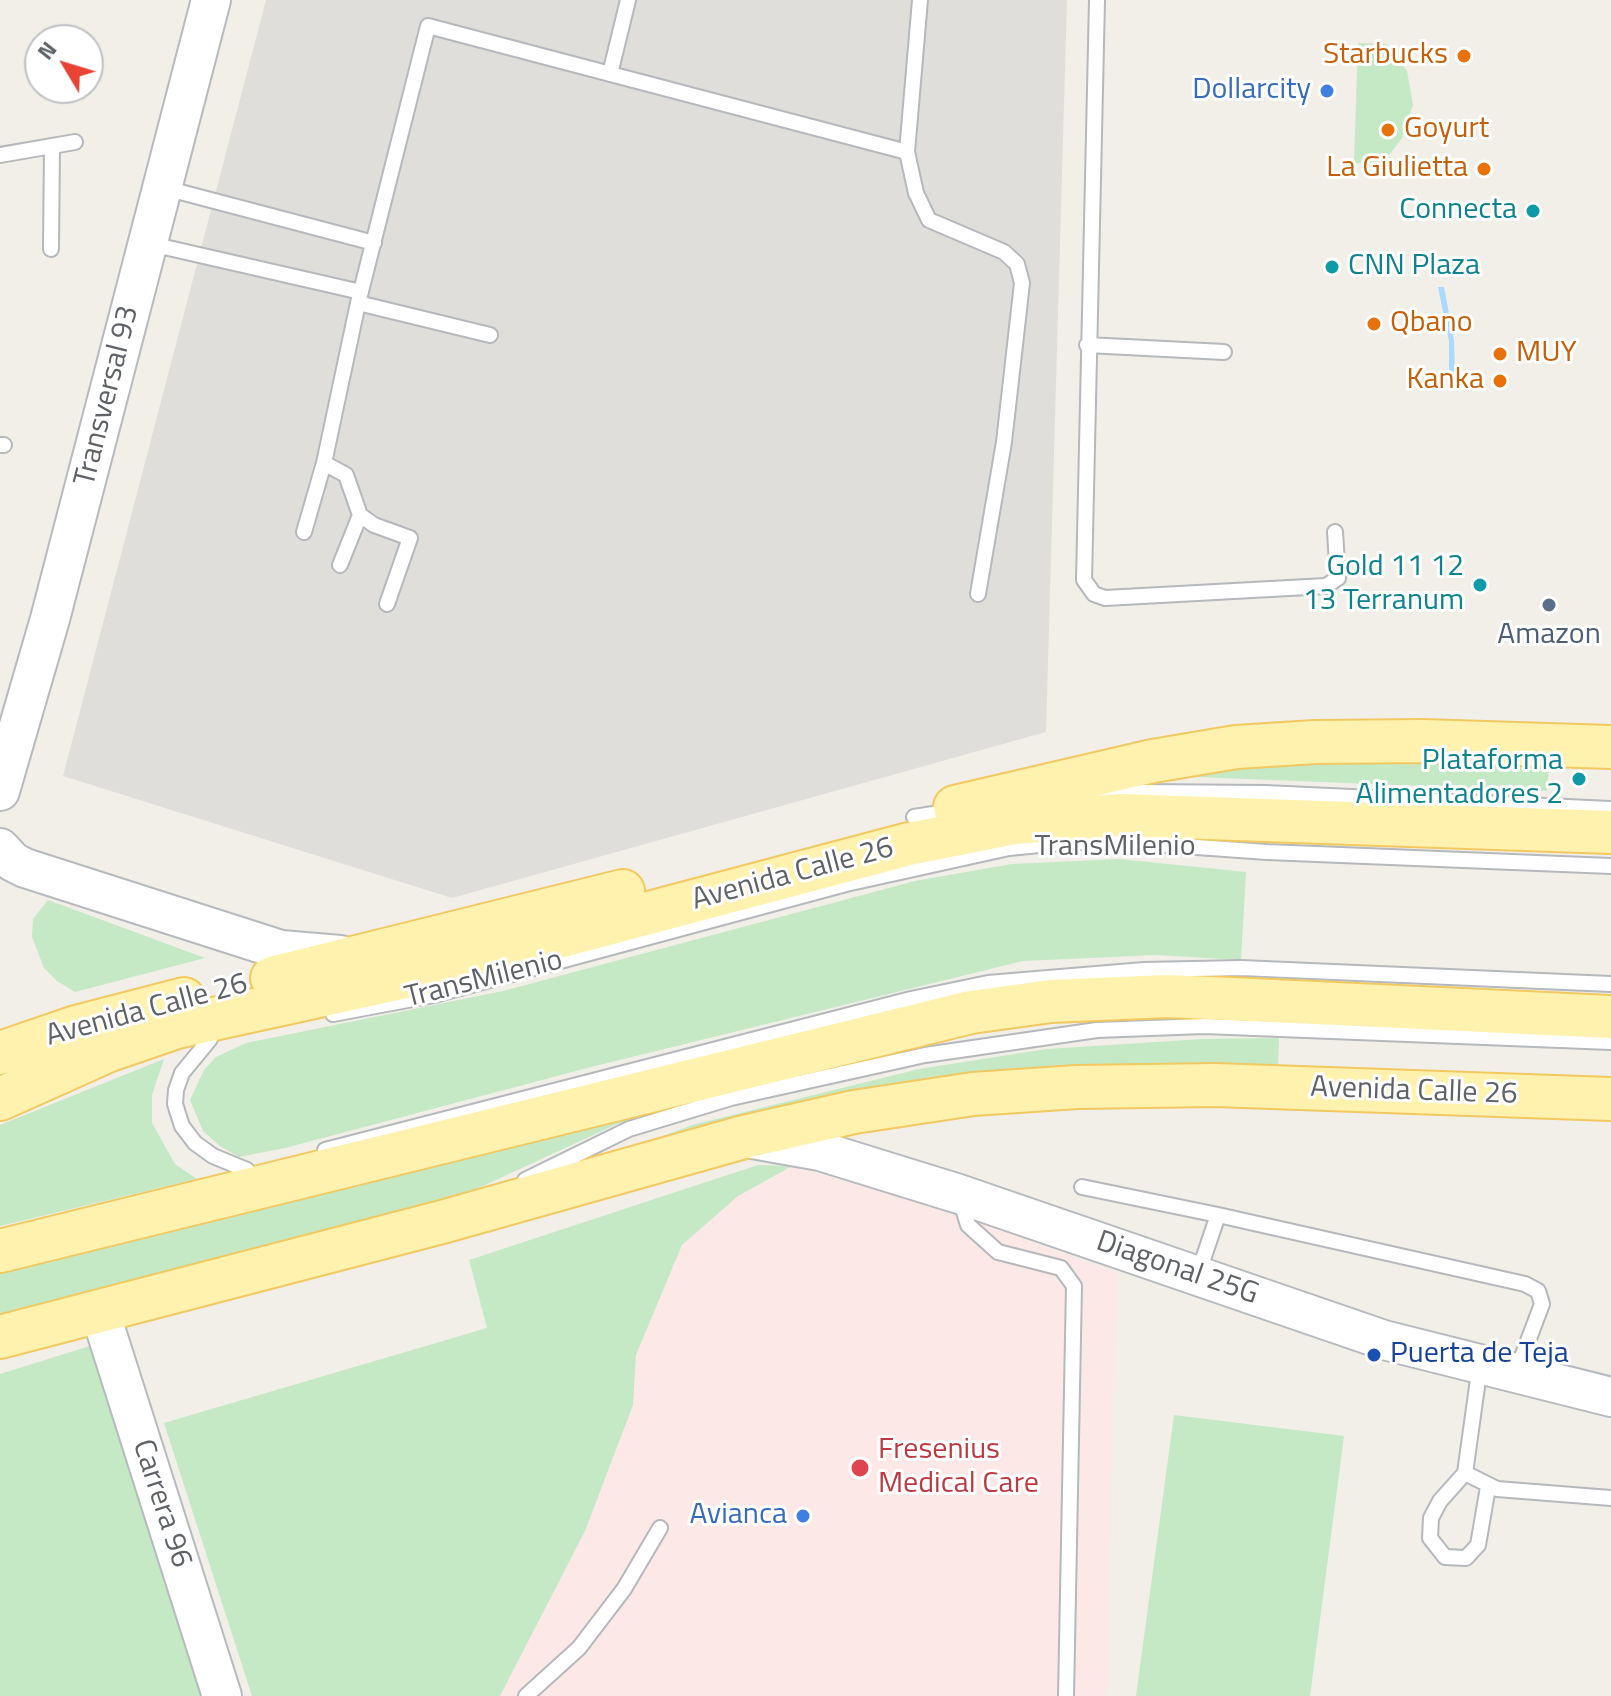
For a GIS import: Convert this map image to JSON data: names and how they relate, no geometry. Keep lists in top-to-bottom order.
{
  "streets": {
    "main road": ["Avenida Calle 26"],
    "street": ["Transversal 93", "Diagonal 25G", "Carrera 96"],
    "lane": ["TransMilenio"]
  },
  "crossings": [
    ["TransMilenio", "Avenida Calle 26"],
    ["Avenida Calle 26", "Diagonal 25G"],
    ["Avenida Calle 26", "Carrera 96"]
  ],
  "places": [
    "Starbucks",
    "Dollarcity",
    "Goyurt",
    "La Giulietta",
    "Connecta",
    "CNN Plaza",
    "Qbano",
    "MUY",
    "Kanka",
    "Gold 11 12 13 Terranum",
    "Amazon",
    "Plataforma Alimentadores 2",
    "Puerta de Teja",
    "Fresenius Medical Care",
    "Avianca"
  ],
  "north": "top left"
}
